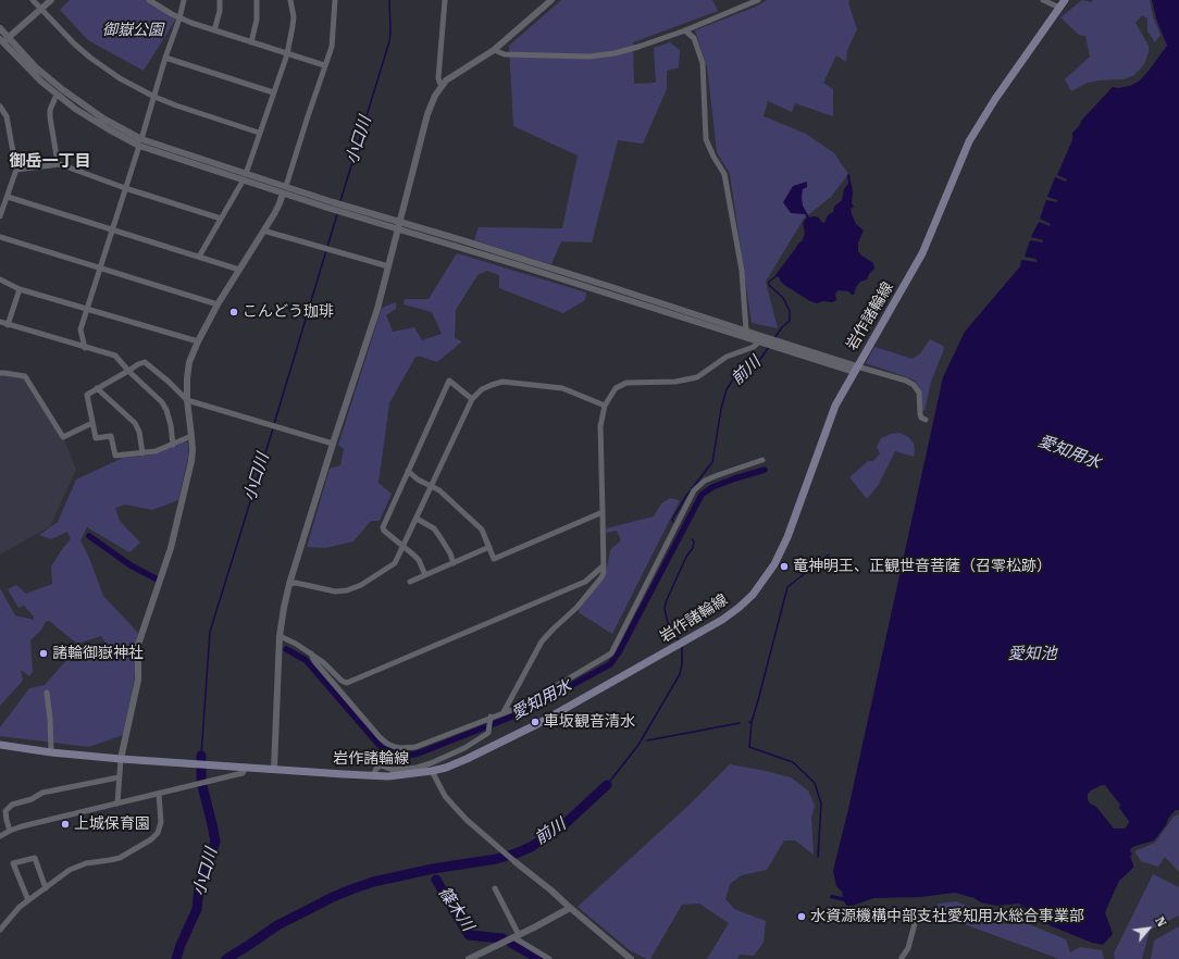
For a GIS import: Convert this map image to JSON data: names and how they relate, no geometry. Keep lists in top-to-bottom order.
{
  "streets": {
    "main road": ["岩作諸輪線"]
  },
  "districts": ["御岳一丁目"],
  "water": [
    "小口川",
    "前川",
    "愛知用水",
    "愛知池",
    "篠木川"
  ],
  "parks": ["御嶽公園"],
  "places": [
    "こんどう珈琲",
    "竜神明王、正観世音菩薩（召零松跡）",
    "諸輪御嶽神社",
    "車坂観音清水",
    "上城保育園",
    "水資源機構中部支社愛知用水総合事業部"
  ],
  "north": "top right"
}
